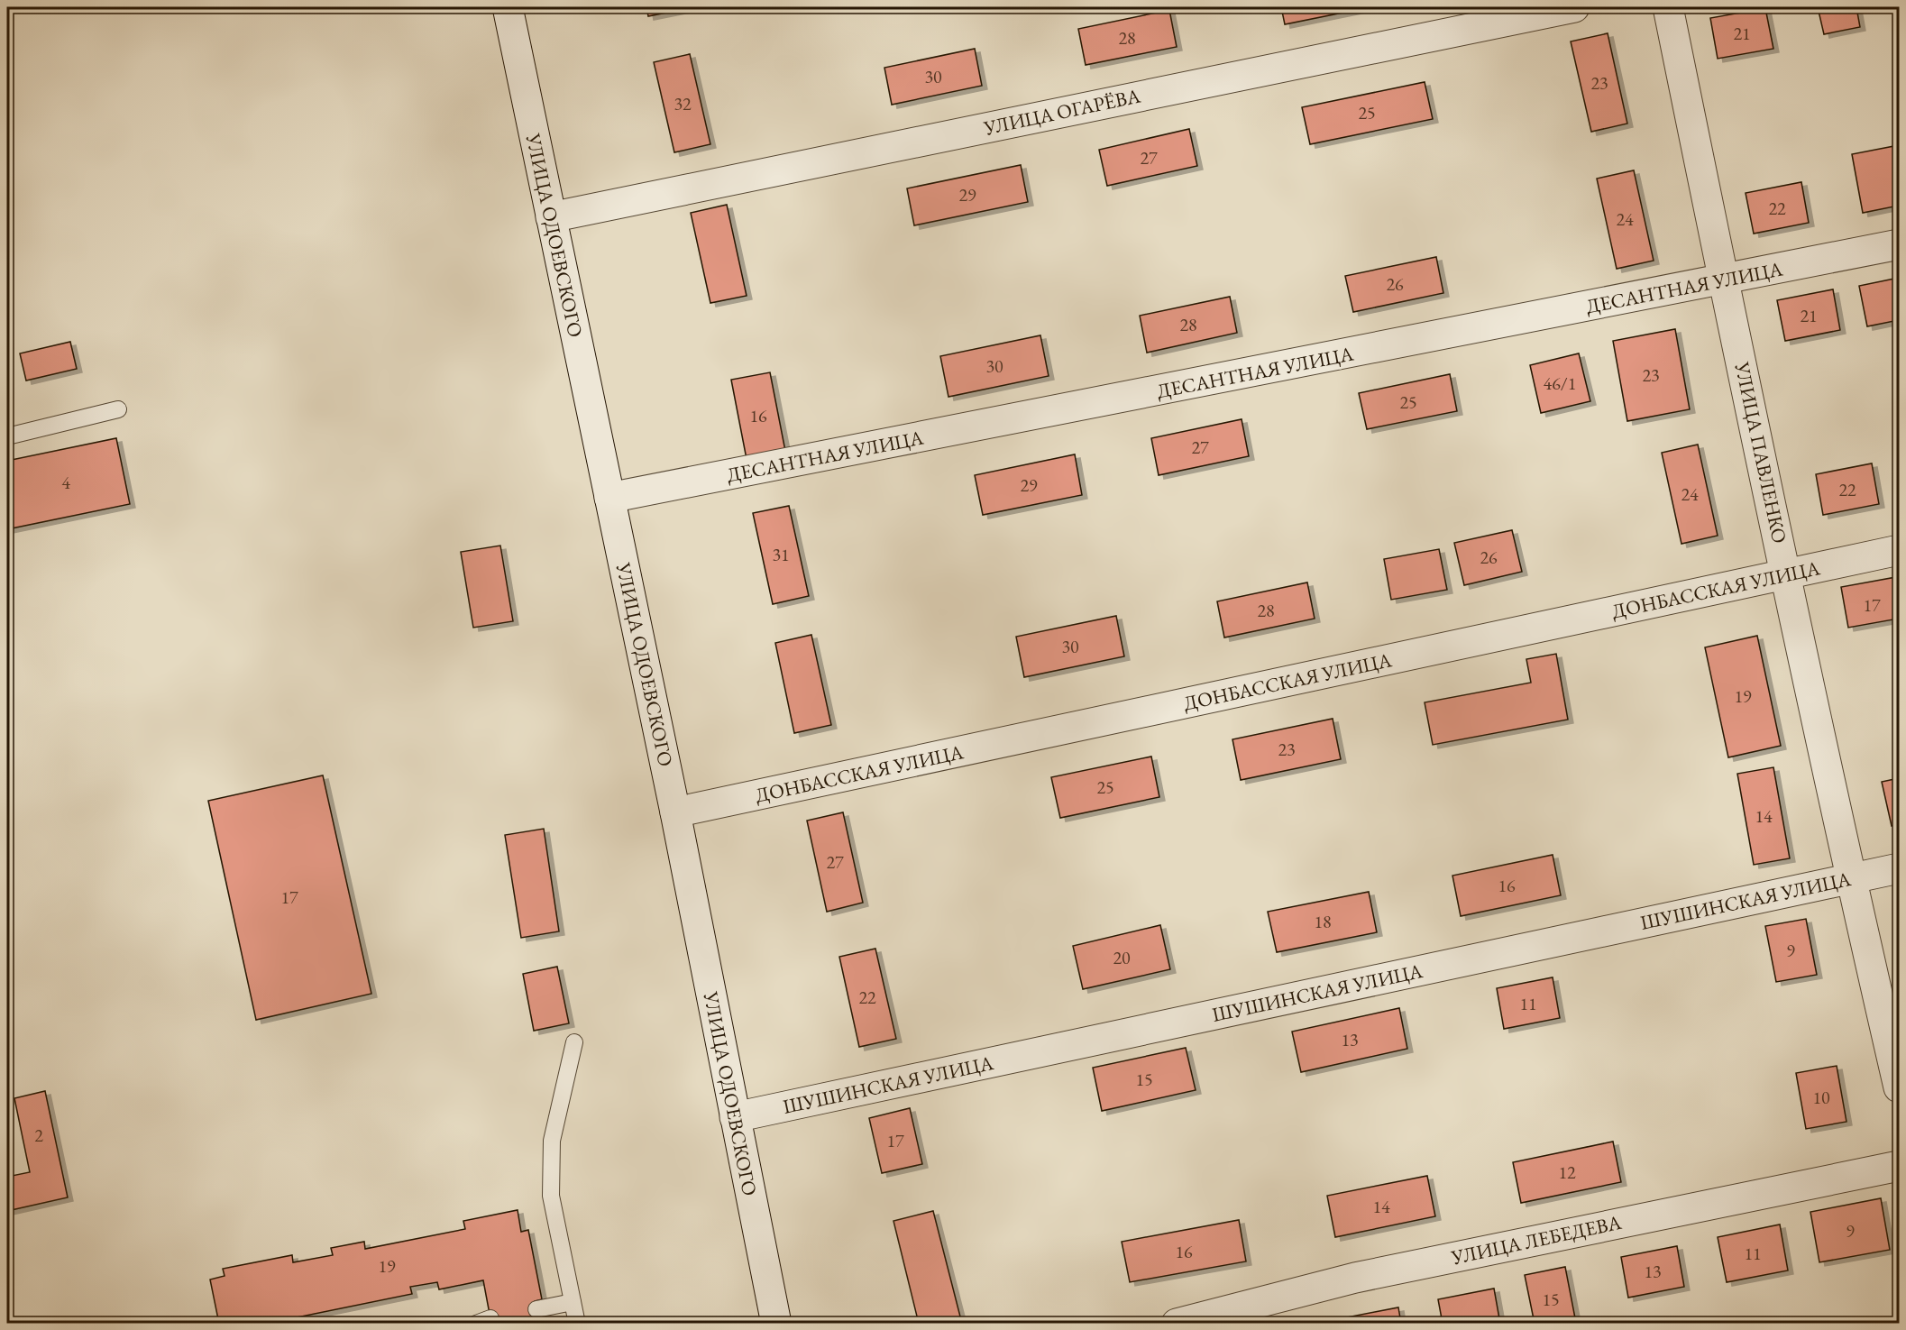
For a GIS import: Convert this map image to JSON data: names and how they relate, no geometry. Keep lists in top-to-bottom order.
{
  "streets": {
    "street": [
      "УЛИЦА ОГАРЁВА",
      "УЛИЦА ОДОЕВСКОГО",
      "ДЕСАНТНАЯ УЛИЦА",
      "УЛИЦА ПАВЛЕНКО",
      "ДОНБАССКАЯ УЛИЦА",
      "ШУШИНСКАЯ УЛИЦА",
      "УЛИЦА ЛЕБЕДЕВА"
    ]
  },
  "crossings": [
    ["УЛИЦА ОГАРЁВА", "УЛИЦА ОДОЕВСКОГО"],
    ["УЛИЦА ОДОЕВСКОГО", "ДЕСАНТНАЯ УЛИЦА"],
    ["УЛИЦА ОДОЕВСКОГО", "ДОНБАССКАЯ УЛИЦА"],
    ["УЛИЦА ОДОЕВСКОГО", "ШУШИНСКАЯ УЛИЦА"],
    ["ДЕСАНТНАЯ УЛИЦА", "УЛИЦА ПАВЛЕНКО"],
    ["УЛИЦА ПАВЛЕНКО", "ДОНБАССКАЯ УЛИЦА"],
    ["УЛИЦА ПАВЛЕНКО", "ШУШИНСКАЯ УЛИЦА"]
  ],
  "house_numbers": [
    "21",
    "28",
    "30",
    "23",
    "32",
    "25",
    "27",
    "29",
    "22",
    "24",
    "26",
    "21",
    "28",
    "30",
    "23",
    "46/1",
    "25",
    "16",
    "27",
    "4",
    "29",
    "22",
    "24",
    "31",
    "26",
    "17",
    "28",
    "30",
    "19",
    "23",
    "25",
    "14",
    "27",
    "16",
    "17",
    "18",
    "9",
    "20",
    "22",
    "11",
    "13",
    "15",
    "10",
    "2",
    "17",
    "12",
    "14",
    "9",
    "16",
    "11",
    "19",
    "13",
    "15"
  ]
}
